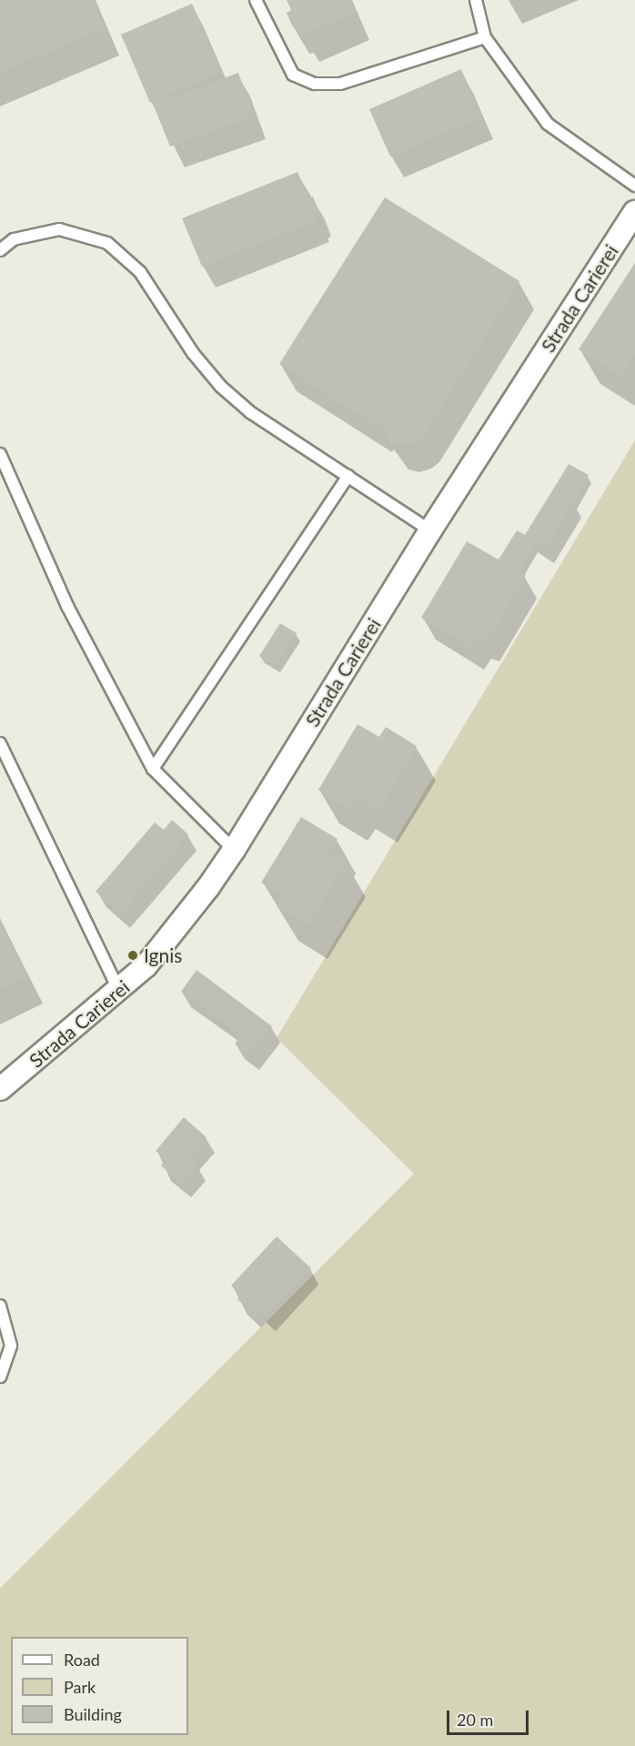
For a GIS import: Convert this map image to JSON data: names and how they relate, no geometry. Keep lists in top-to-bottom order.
{
  "streets": {
    "street": ["Strada Carierei"]
  },
  "places": ["Ignis"],
  "legend": ["Road", "Park", "Building"],
  "scale_bar": "20 m"
}
